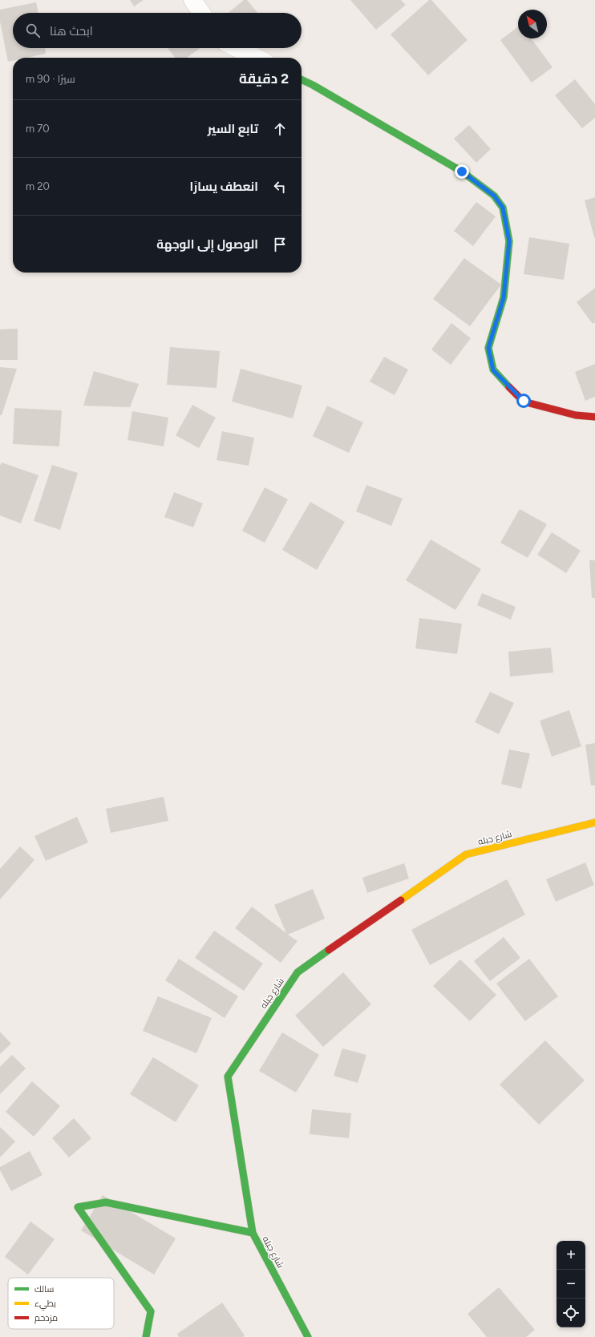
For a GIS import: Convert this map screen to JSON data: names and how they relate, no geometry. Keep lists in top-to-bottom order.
{
  "streets": {
    "street": ["شارع جبله"]
  },
  "legend": ["سالك", "بطيء", "مزدحم"],
  "north": "top left",
  "page": {
    "search": "ابحث هنا",
    "heading": ["2 دقيقة", "سيرًا · 90 m"],
    "list": [
      ["تابع السير", "70 m"],
      ["انعطف يسارًا", "20 m"],
      "الوصول إلى الوجهة"
    ],
    "map_buttons": ["+", "−"]
  }
}
